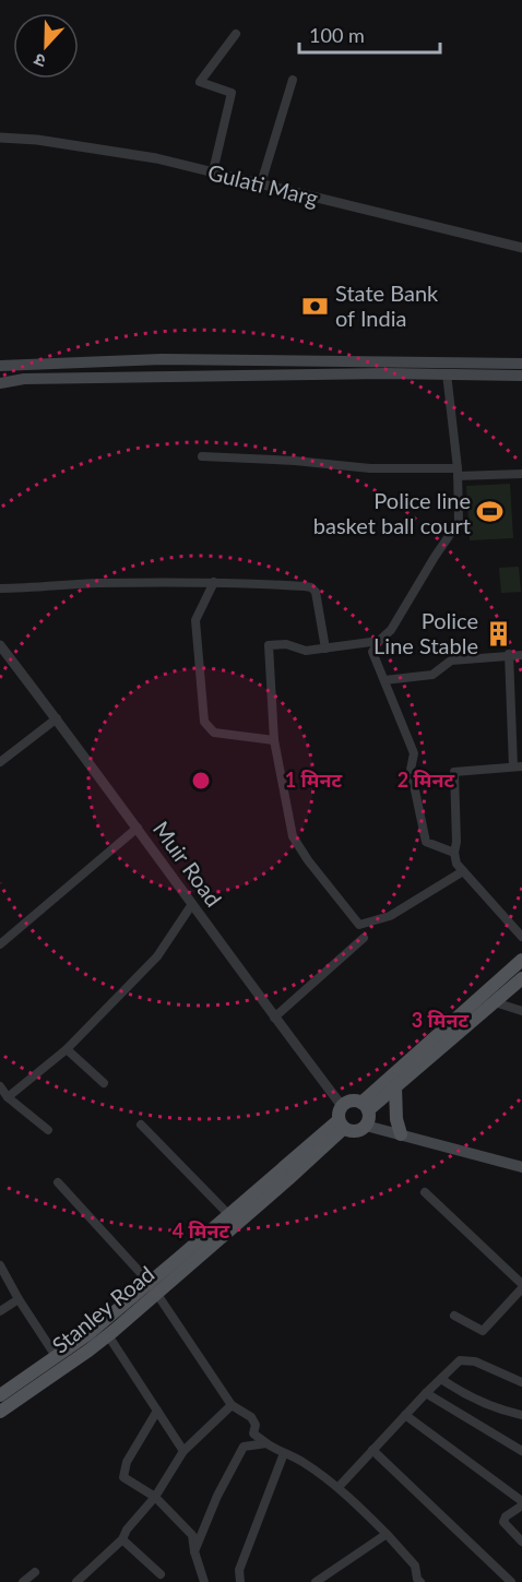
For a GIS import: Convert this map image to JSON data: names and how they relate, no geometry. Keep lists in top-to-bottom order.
{
  "streets": {
    "main road": ["Stanley Road"],
    "street": ["Gulati Marg", "Muir Road"]
  },
  "crossings": [
    ["Muir Road", "Stanley Road"]
  ],
  "places": {
    "bank": ["State Bank of India"],
    "sports": ["Police line basket ball court"],
    "building": ["Police Line Stable"]
  },
  "scale_bar": "100 m",
  "north": "bottom",
  "rings": [
    "1 मिनट",
    "2 मिनट",
    "3 मिनट",
    "4 मिनट"
  ]
}
